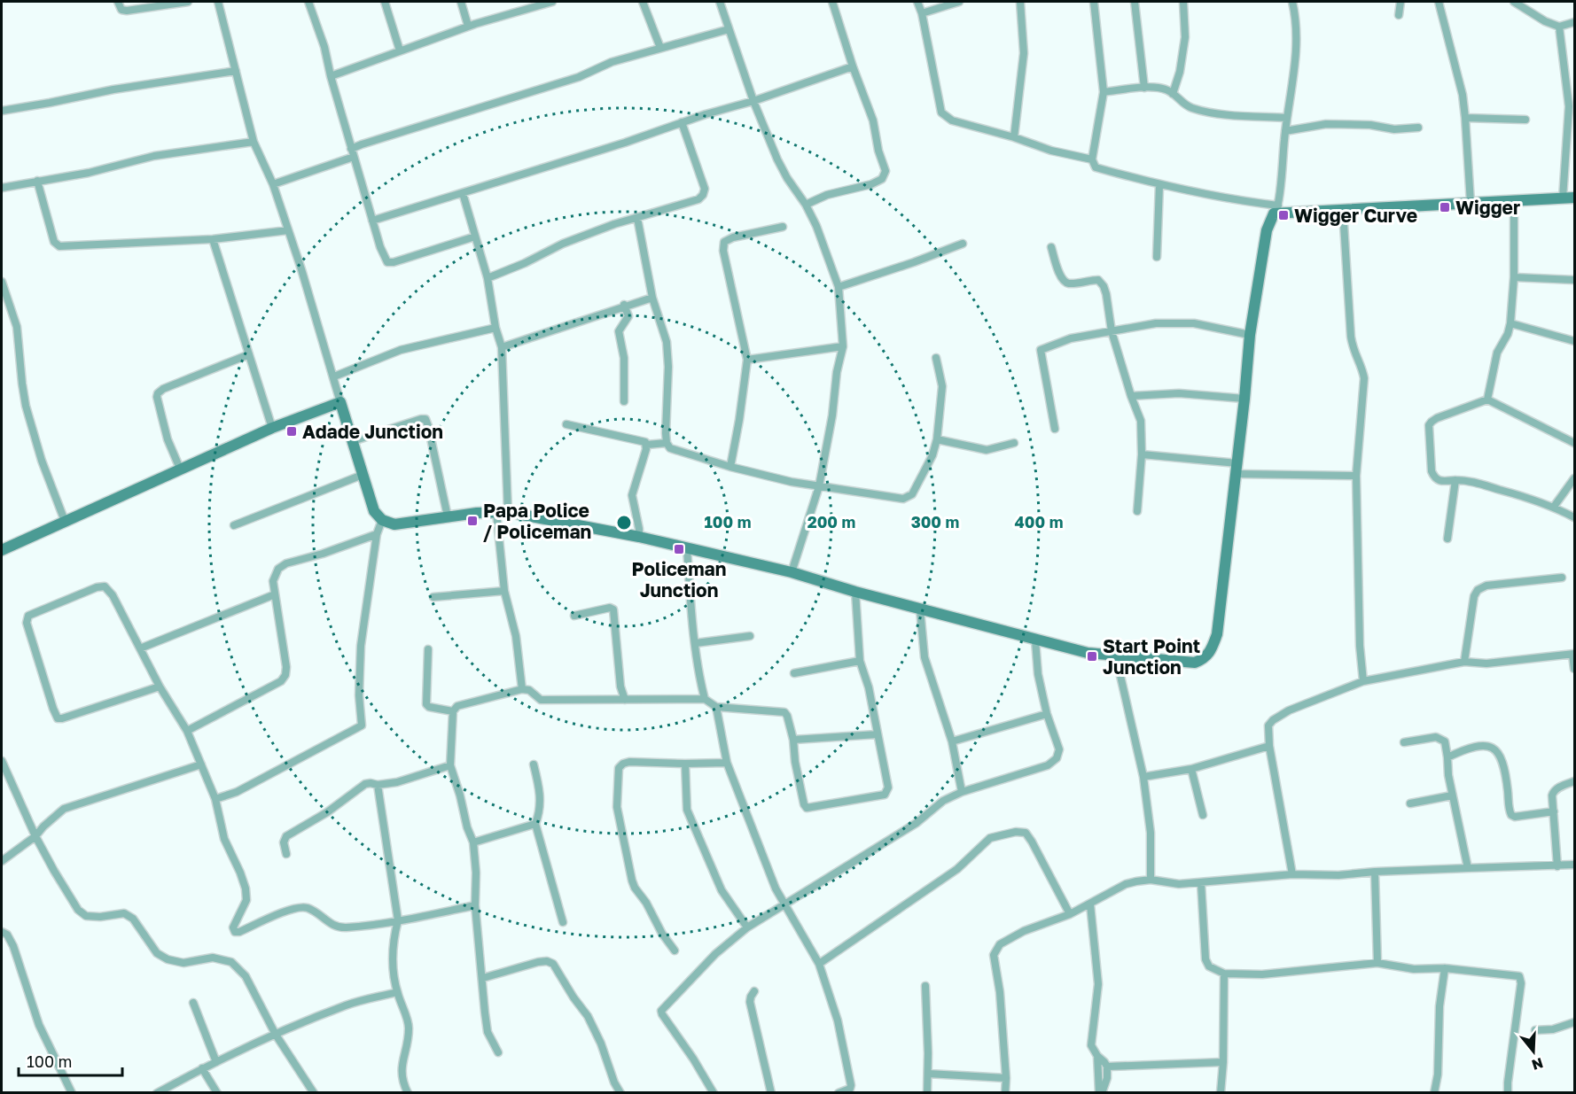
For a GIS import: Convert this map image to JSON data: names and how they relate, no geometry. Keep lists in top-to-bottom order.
{
  "places": {
    "transit": [
      "Wigger",
      "Wigger Curve",
      "Adade Junction",
      "Papa Police / Policeman",
      "Policeman Junction",
      "Start Point Junction"
    ]
  },
  "scale_bar": "100 m",
  "north": "bottom",
  "rings": [
    "100 m",
    "200 m",
    "300 m",
    "400 m"
  ]
}
